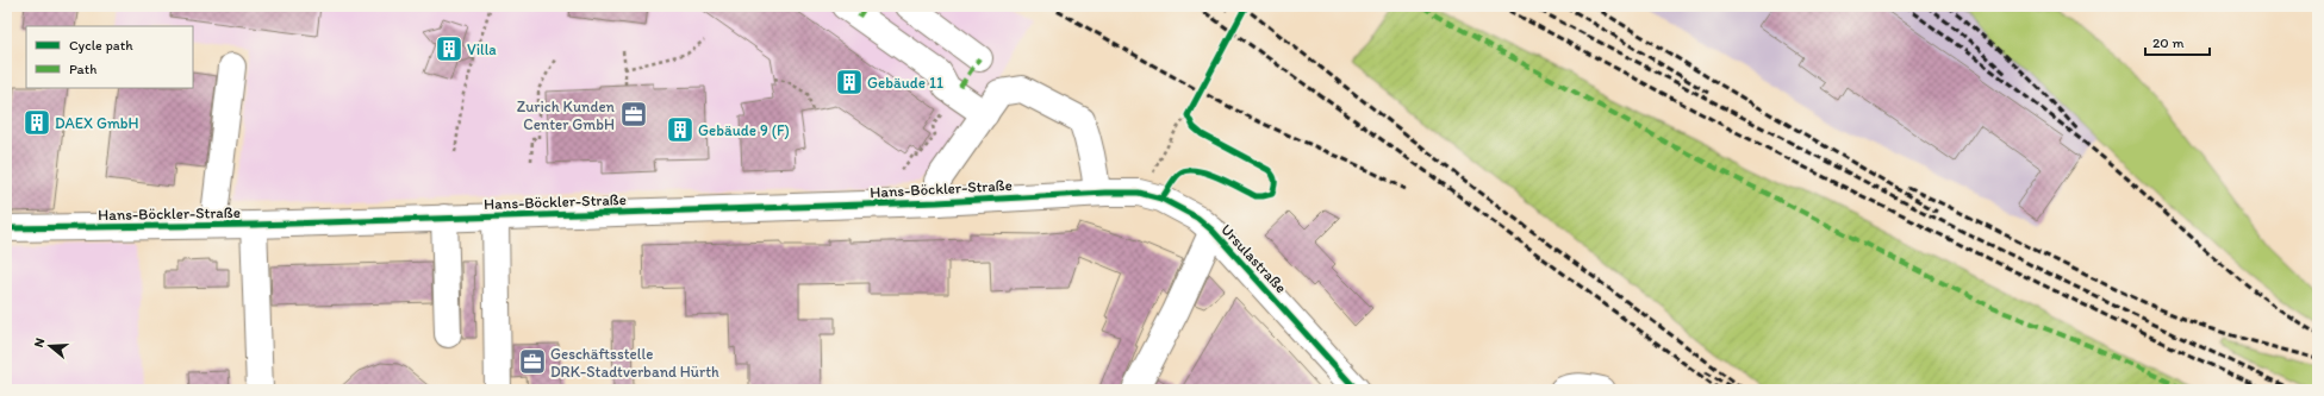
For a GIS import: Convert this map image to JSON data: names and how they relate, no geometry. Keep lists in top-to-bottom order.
{
  "streets": {
    "street": ["Hans-Böckler-Straße", "Ursulastraße"]
  },
  "crossings": [
    ["Hans-Böckler-Straße", "Ursulastraße"]
  ],
  "places": {
    "building": [
      "Villa",
      "Gebäude 11",
      "DAEX GmbH",
      "Gebäude 9 (F)"
    ],
    "office": ["Zurich Kunden Center GmbH", "Geschäftsstelle DRK-Stadtverband Hürth"]
  },
  "legend": ["Cycle path", "Path"],
  "scale_bar": "20 m",
  "north": "left"
}
